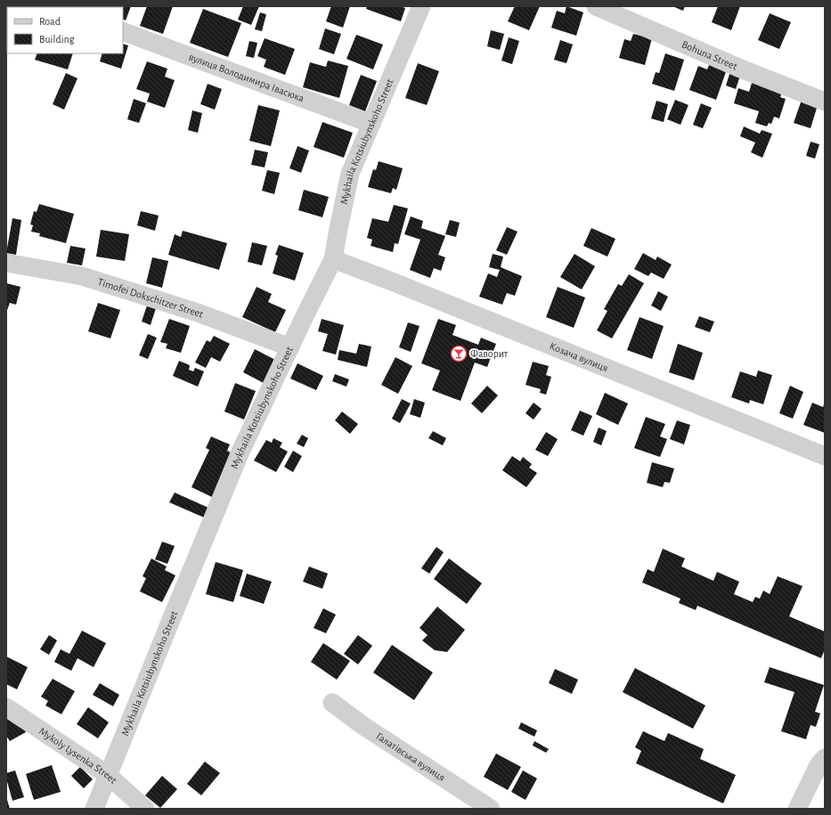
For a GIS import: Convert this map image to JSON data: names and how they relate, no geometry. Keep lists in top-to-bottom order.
{
  "streets": {
    "street": [
      "Bohuna Street",
      "вулиця Володимира Івасюка",
      "Mykhaila Kotsiubynskoho Street",
      "Timofei Dokschitzer Street",
      "Козача вулиця",
      "Mykoly Lysenka Street",
      "Галатівська вулиця"
    ]
  },
  "crossings": [
    ["вулиця Володимира Івасюка", "Mykhaila Kotsiubynskoho Street"],
    ["Mykhaila Kotsiubynskoho Street", "Timofei Dokschitzer Street"],
    ["Mykhaila Kotsiubynskoho Street", "Козача вулиця"],
    ["Mykhaila Kotsiubynskoho Street", "Mykoly Lysenka Street"]
  ],
  "places": {
    "bar": ["Фаворит"]
  },
  "legend": ["Road", "Building"]
}
